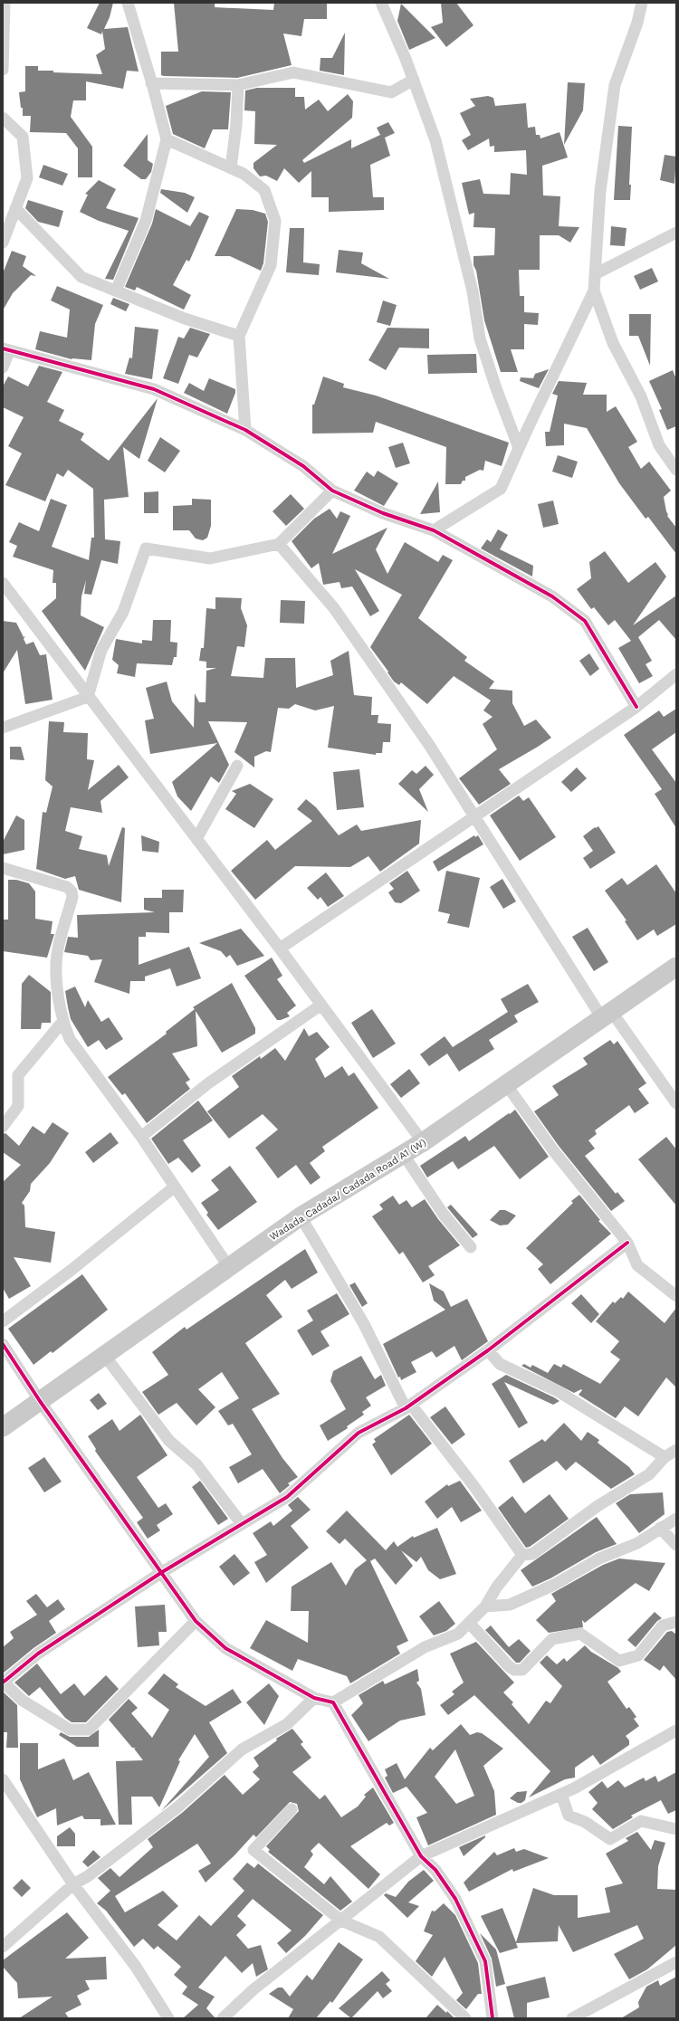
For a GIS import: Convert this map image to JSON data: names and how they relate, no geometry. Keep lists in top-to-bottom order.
{
  "streets": {
    "main road": ["Wadada Cadada/ Cadada Road A1 (W)"]
  }
}
